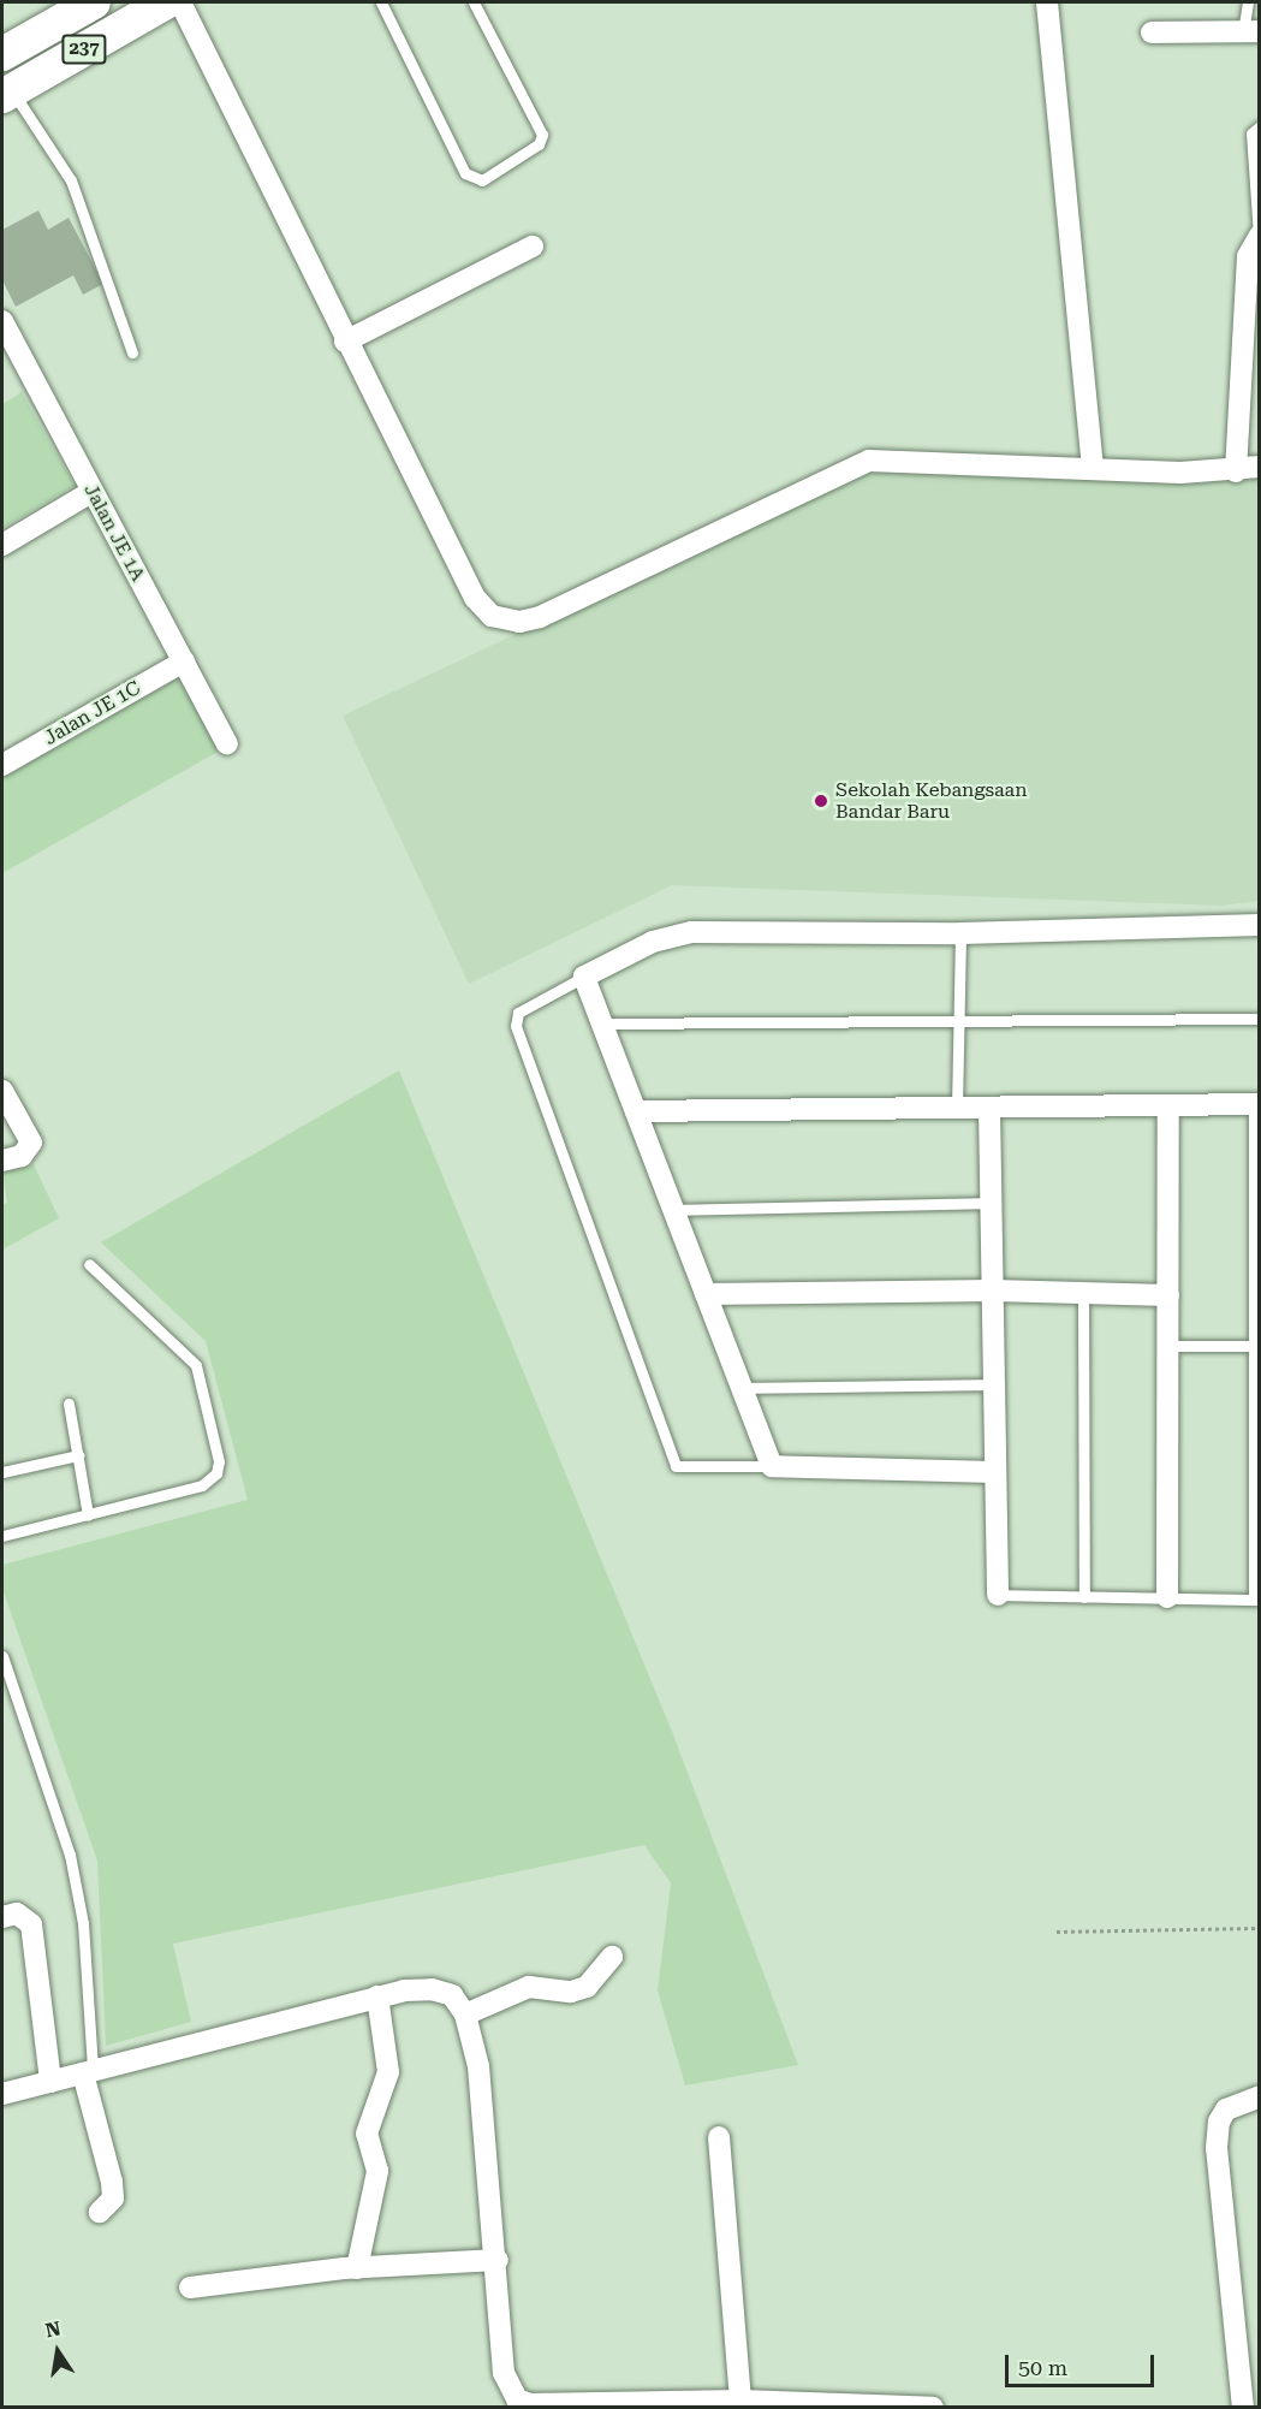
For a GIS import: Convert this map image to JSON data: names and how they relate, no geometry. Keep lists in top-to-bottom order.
{
  "streets": {
    "main road": ["237"],
    "street": ["Jalan JE 1A", "Jalan JE 1C"]
  },
  "crossings": [
    ["Jalan JE 1A", "Jalan JE 1C"]
  ],
  "places": ["Sekolah Kebangsaan Bandar Baru"],
  "scale_bar": "50 m",
  "north": "top"
}
